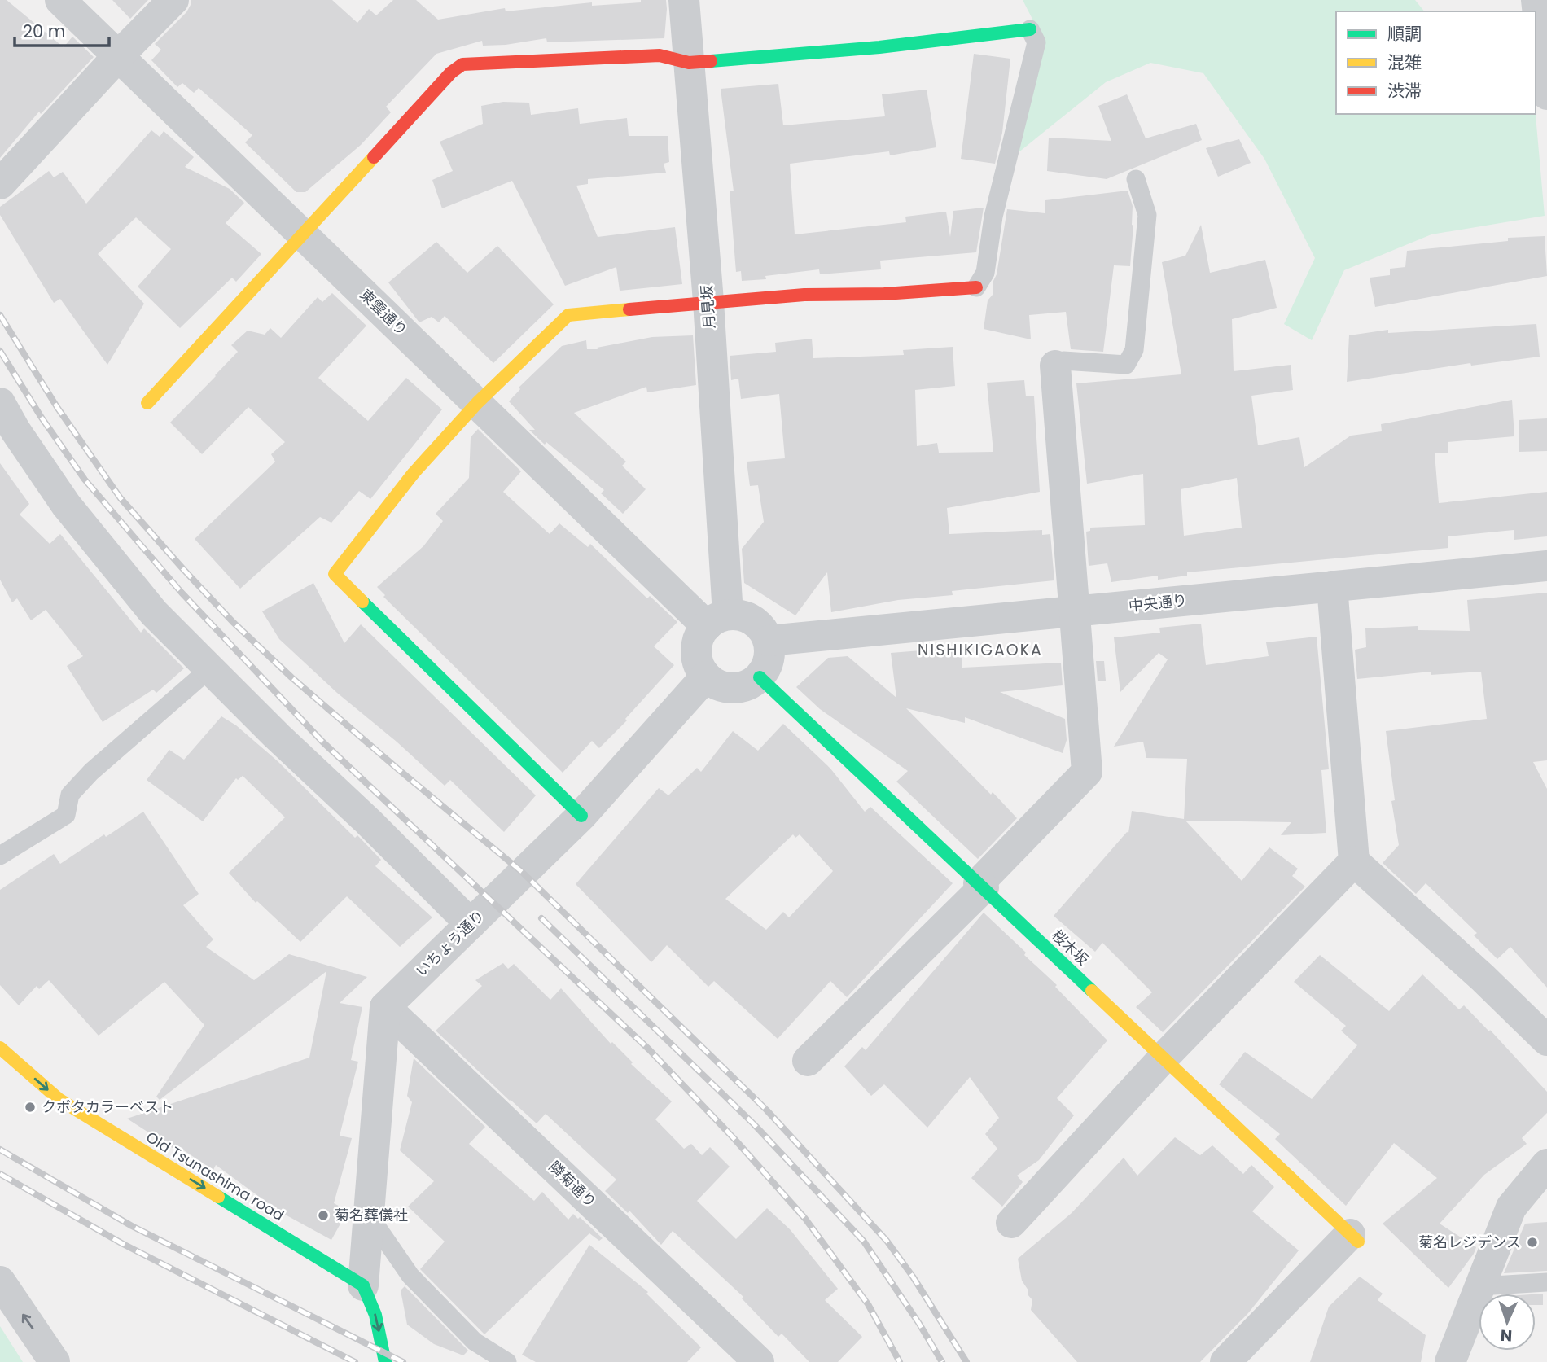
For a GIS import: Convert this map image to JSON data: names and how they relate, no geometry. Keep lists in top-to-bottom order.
{
  "streets": {
    "street": [
      "月見坂",
      "東雲通り",
      "中央通り",
      "いちょう通り",
      "桜木坂",
      "Old Tsunashima road",
      "隣菊通り"
    ]
  },
  "crossings": [
    ["月見坂", "東雲通り"],
    ["月見坂", "中央通り"],
    ["月見坂", "いちょう通り"],
    ["月見坂", "桜木坂"],
    ["東雲通り", "中央通り"],
    ["東雲通り", "いちょう通り"],
    ["東雲通り", "桜木坂"],
    ["中央通り", "いちょう通り"],
    ["中央通り", "桜木坂"],
    ["いちょう通り", "桜木坂"],
    ["いちょう通り", "隣菊通り"]
  ],
  "one_way": ["Old Tsunashima road"],
  "districts": ["NISHIKIGAOKA"],
  "places": ["クボタカラーベスト", "菊名葬儀社", "菊名レジデンス"],
  "legend": ["順調", "混雑", "渋滞"],
  "scale_bar": "20 m",
  "north": "bottom"
}
